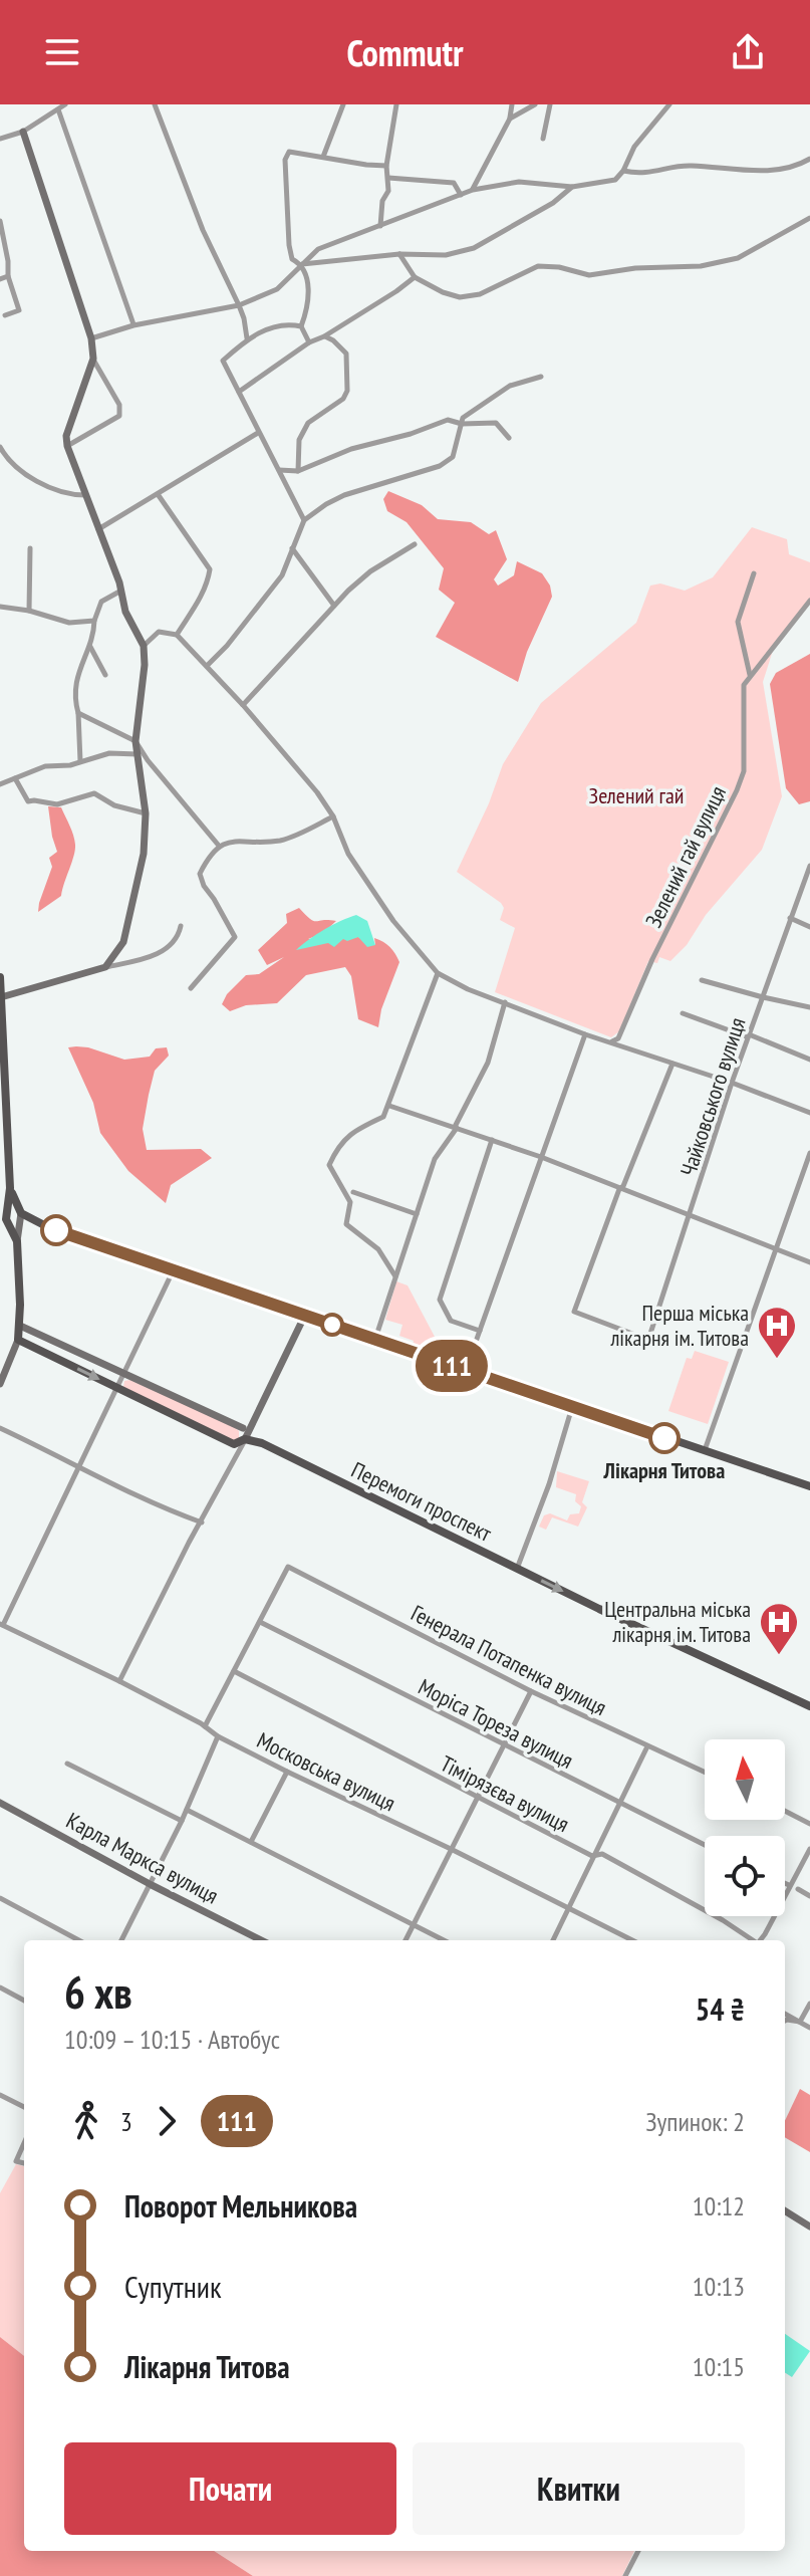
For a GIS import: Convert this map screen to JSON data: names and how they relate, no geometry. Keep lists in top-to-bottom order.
{
  "streets": {
    "main road": ["Перемоги проспект"],
    "street": [
      "Зелений гай вулиця",
      "Чайковського вулиця",
      "Генерала Потапенка вулиця",
      "Моріса Тореза вулиця",
      "Московська вулиця",
      "Тімірязєва вулиця",
      "Карла Маркса вулиця"
    ]
  },
  "crossings": [
    ["Генерала Потапенка вулиця", "Моріса Тореза вулиця"]
  ],
  "one_way": ["Перемоги проспект"],
  "parks": ["Зелений гай"],
  "places": {
    "hospital": ["Перша міська лікарня ім. Титова", "Центральна міська лікарня ім. Титова"],
    "other": ["Лікарня Титова"]
  },
  "lines": ["bus line 111"],
  "north": "top",
  "page": {
    "header": "Commutr",
    "on_map": "111",
    "heading": ["6 хв", "10:09 – 10:15 · Автобус", "54 ₴"],
    "legs": ["3", "111", "Зупинок: 2"],
    "list": [
      {
        "name": "Поворот Мельникова",
        "value": "10:12"
      },
      {
        "name": "Супутник",
        "value": "10:13"
      },
      {
        "name": "Лікарня Титова",
        "value": "10:15"
      }
    ],
    "buttons": ["Почати", "Квитки"]
  }
}
